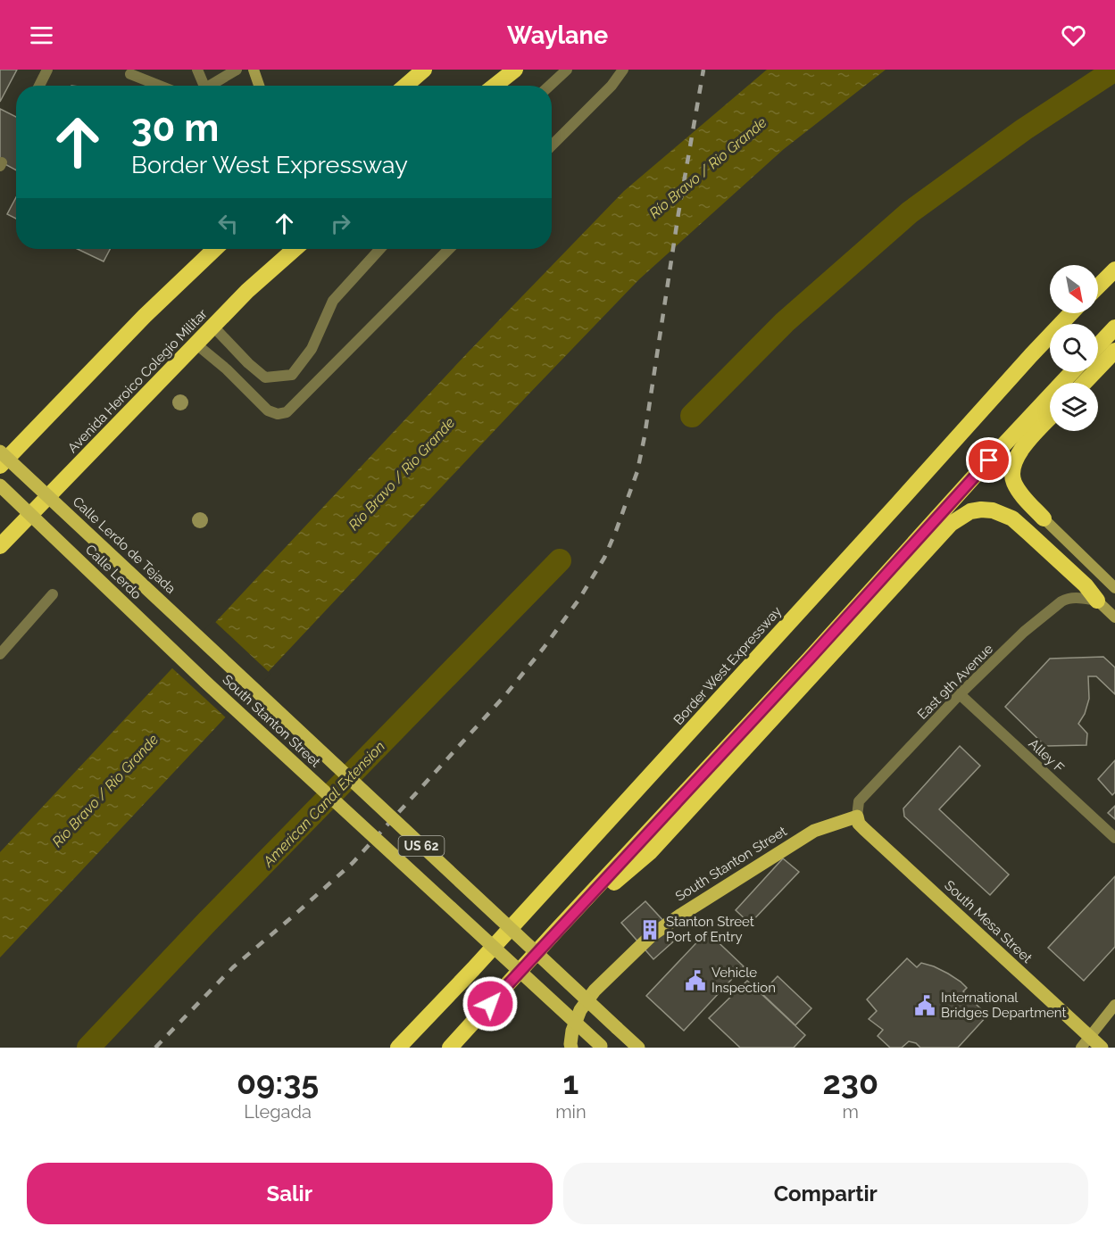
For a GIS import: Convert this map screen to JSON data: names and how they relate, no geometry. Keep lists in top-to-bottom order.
{
  "streets": {
    "highway": ["Avenida Heroico Colegio Militar", "Border West Expressway"],
    "main road": [
      "Calle Lerdo de Tejada",
      "Calle Lerdo",
      "South Stanton Street",
      "US 62",
      "South Mesa Street"
    ],
    "street": ["East 9th Avenue", "Alley F"]
  },
  "crossings": [
    ["Calle Lerdo de Tejada", "South Stanton Street"],
    ["Calle Lerdo", "South Stanton Street"],
    ["East 9th Avenue", "South Stanton Street"],
    ["East 9th Avenue", "Alley F"],
    ["East 9th Avenue", "South Mesa Street"],
    ["South Stanton Street", "South Mesa Street"]
  ],
  "water": ["Río Bravo / Rio Grande", "American Canal Extension"],
  "places": {
    "building": ["Stanton Street Port of Entry"],
    "public building": ["Vehicle Inspection", "International Bridges Department"]
  },
  "north": "bottom right",
  "page": {
    "header": "Waylane",
    "turn": ["30 m", "Border West Expressway"],
    "eta": [
      "09:35",
      "Llegada",
      "1",
      "min",
      "230",
      "m"
    ],
    "buttons": ["Salir", "Compartir"]
  }
}
